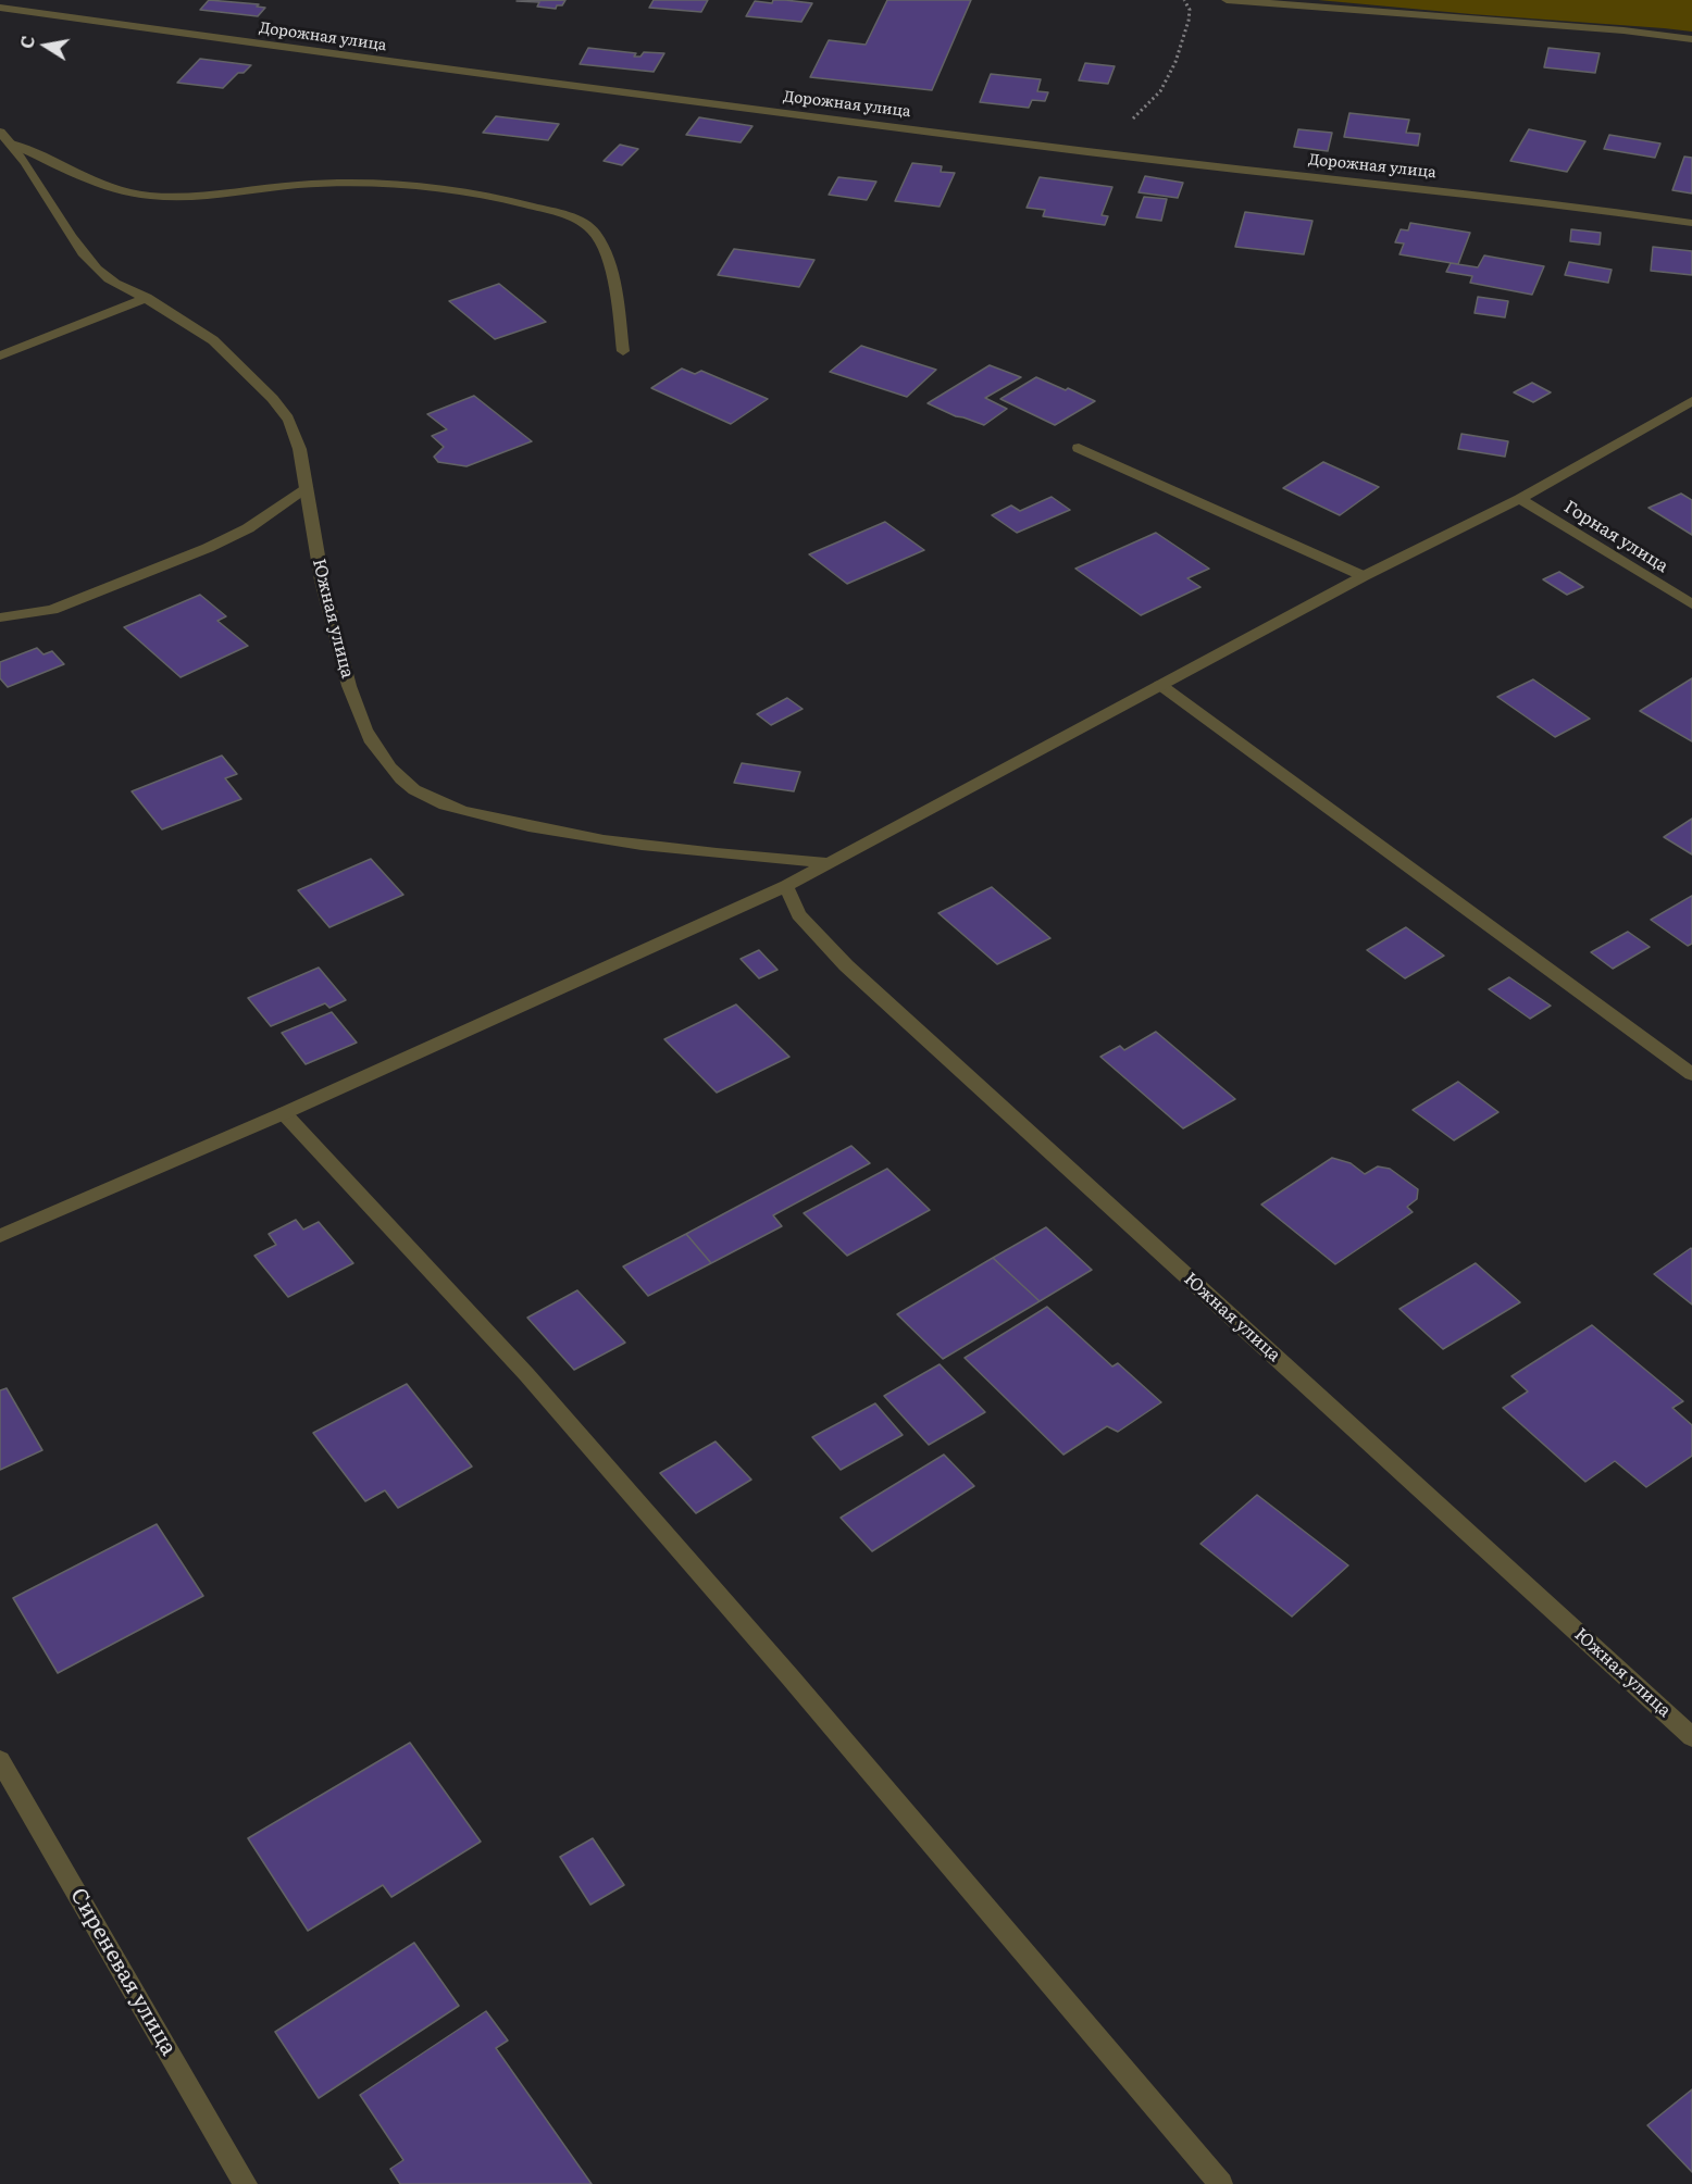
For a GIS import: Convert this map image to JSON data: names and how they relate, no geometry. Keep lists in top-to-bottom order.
{
  "streets": {
    "street": [
      "Дорожная улица",
      "Горная улица",
      "Южная улица",
      "Сиреневая улица"
    ]
  },
  "north": "left"
}
